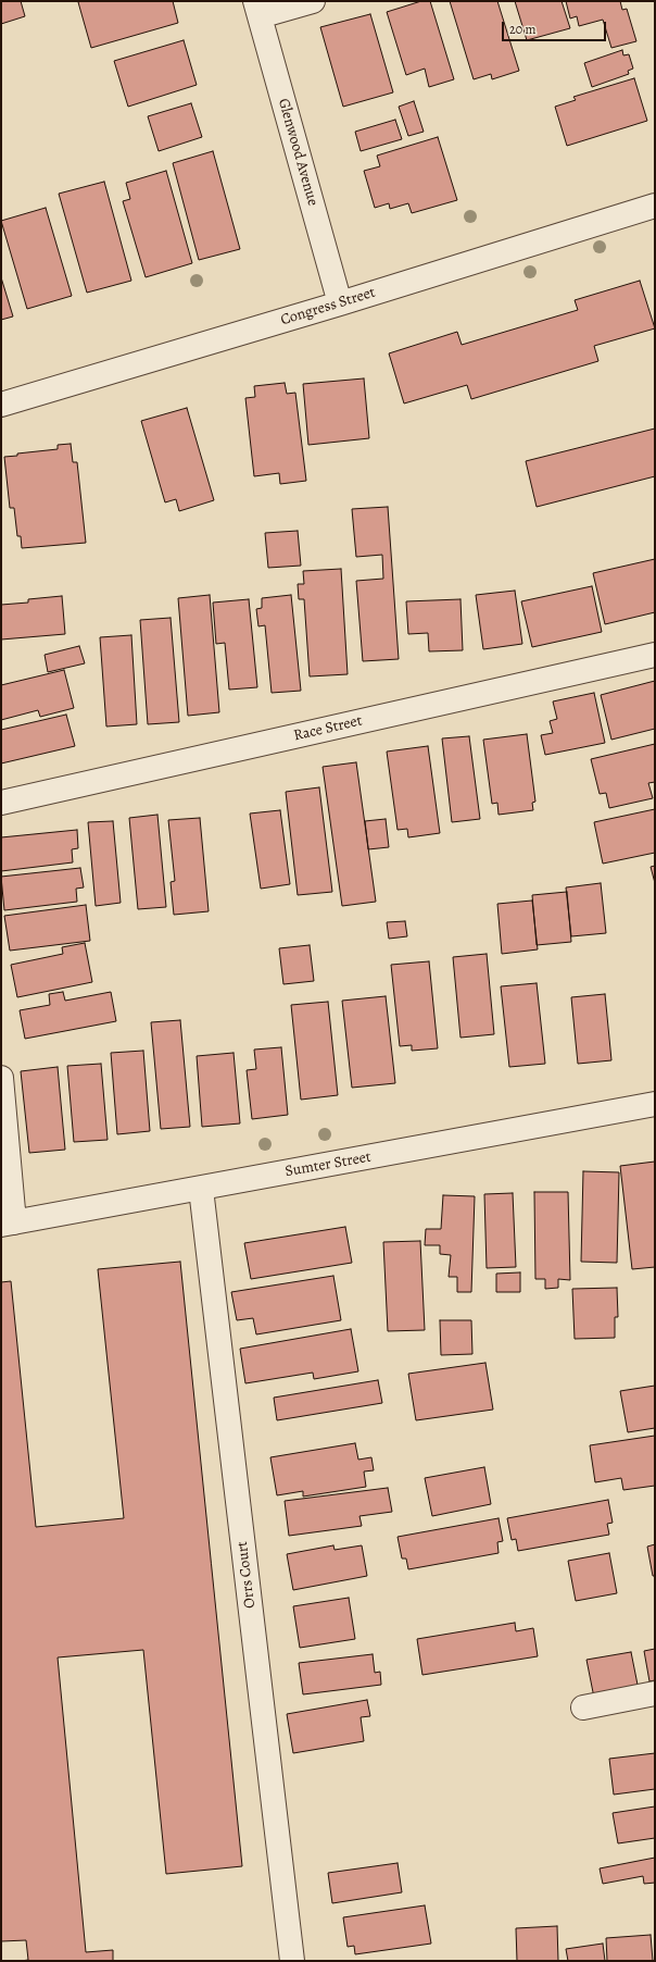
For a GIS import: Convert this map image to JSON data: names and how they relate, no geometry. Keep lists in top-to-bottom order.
{
  "streets": {
    "street": [
      "Glenwood Avenue",
      "Congress Street",
      "Race Street",
      "Sumter Street",
      "Orrs Court"
    ]
  },
  "crossings": [
    ["Glenwood Avenue", "Congress Street"],
    ["Sumter Street", "Orrs Court"]
  ],
  "scale_bar": "20 m"
}
